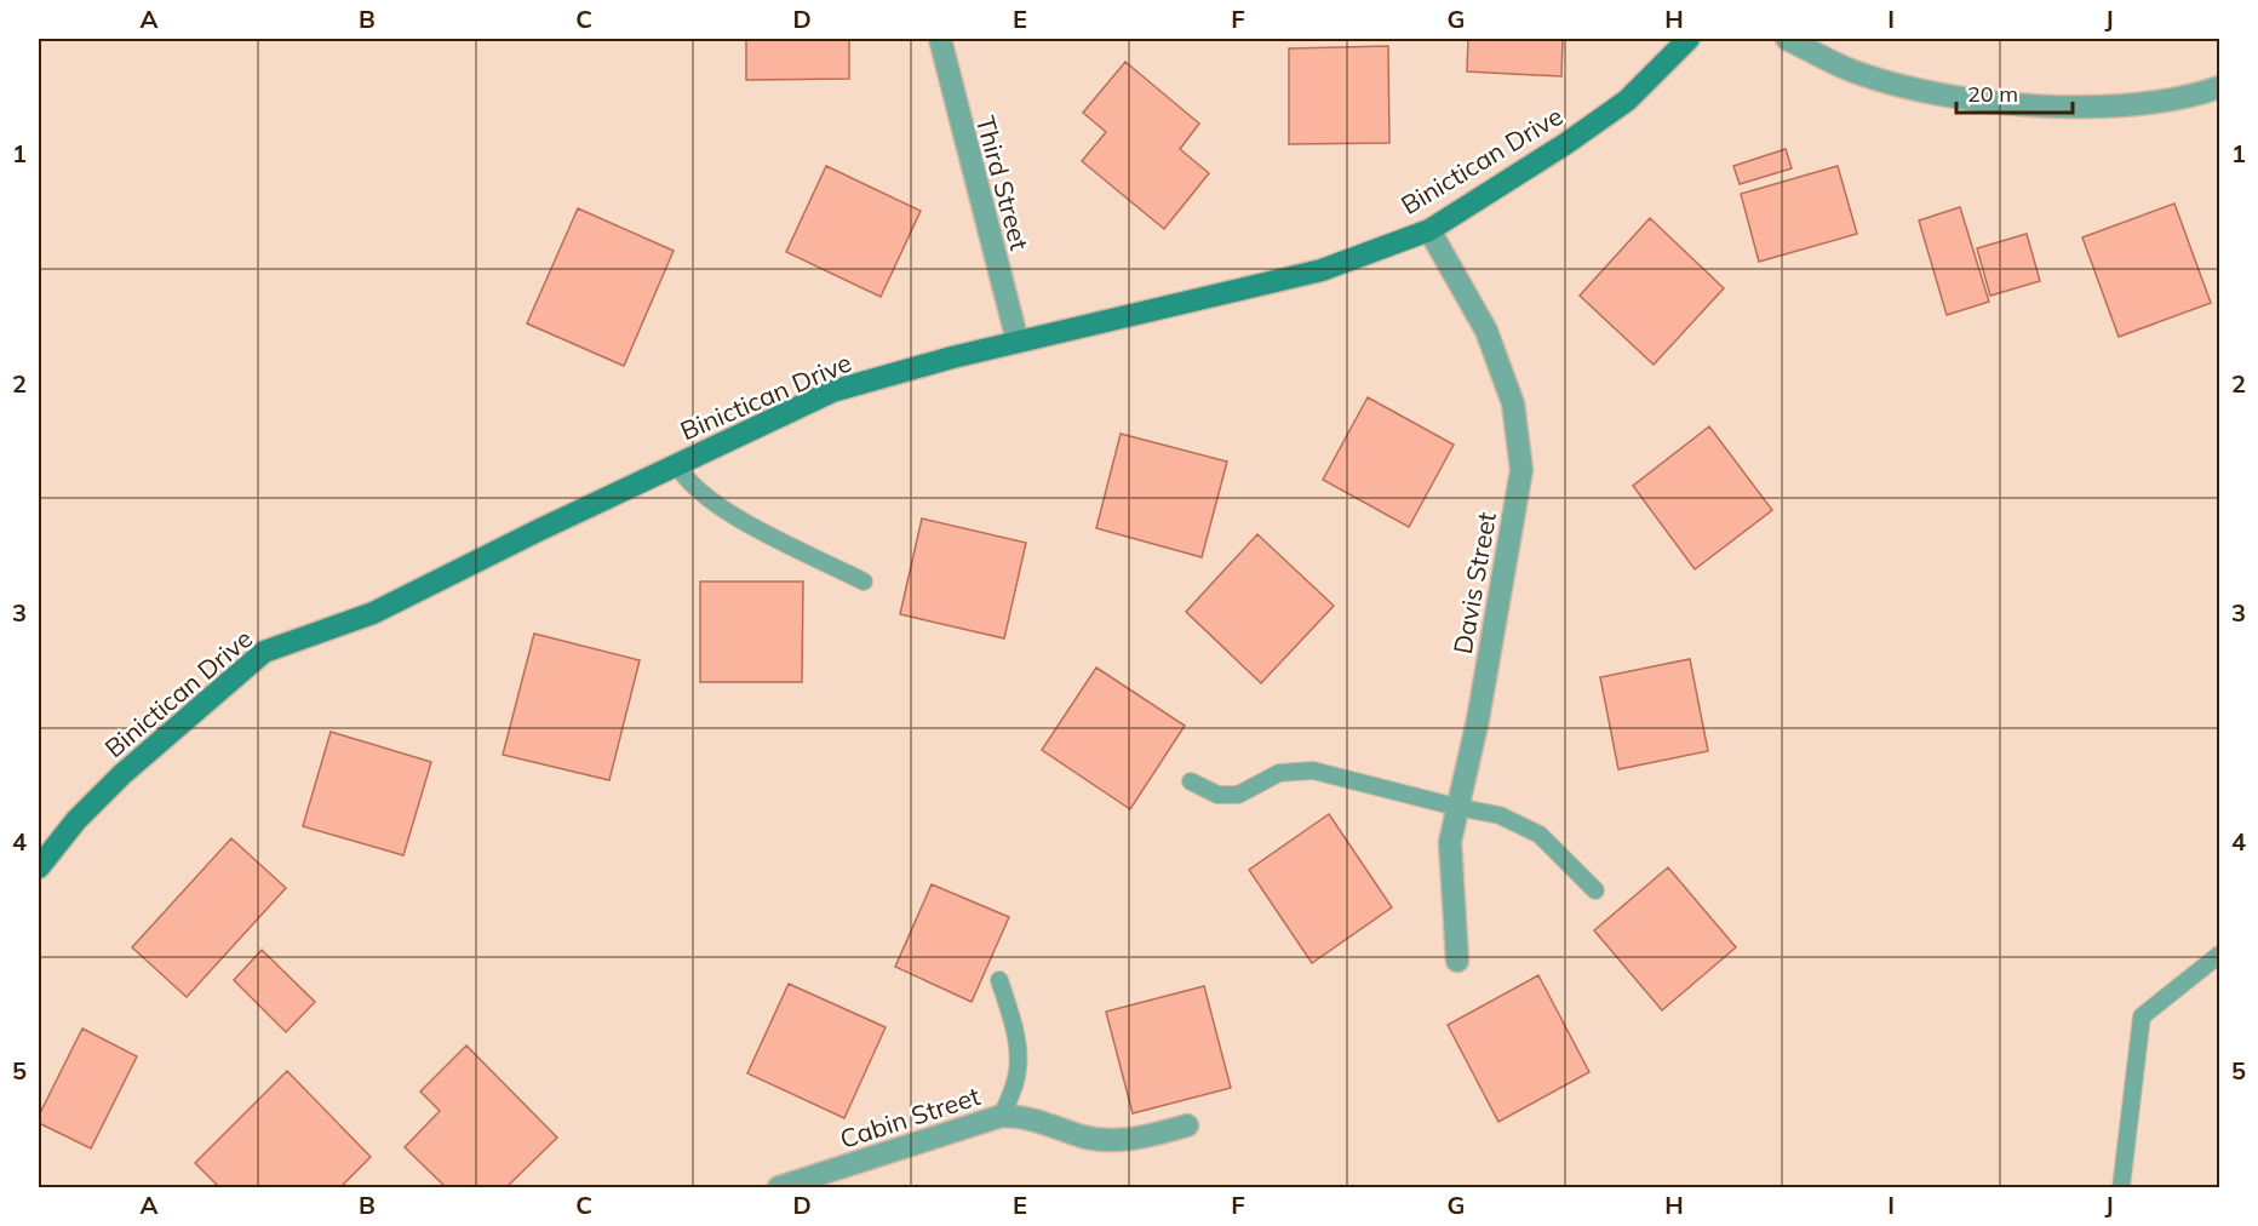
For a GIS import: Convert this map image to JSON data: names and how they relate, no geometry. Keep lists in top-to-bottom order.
{
  "streets": {
    "street": [
      "Binictican Drive",
      "Third Street",
      "Davis Street",
      "Cabin Street"
    ]
  },
  "crossings": [
    ["Binictican Drive", "Third Street"],
    ["Binictican Drive", "Davis Street"]
  ],
  "scale_bar": "20 m",
  "grid": {
    "columns": [
      "A",
      "B",
      "C",
      "D",
      "E",
      "F",
      "G",
      "H",
      "I",
      "J"
    ],
    "rows": [
      "1",
      "2",
      "3",
      "4",
      "5"
    ]
  }
}
